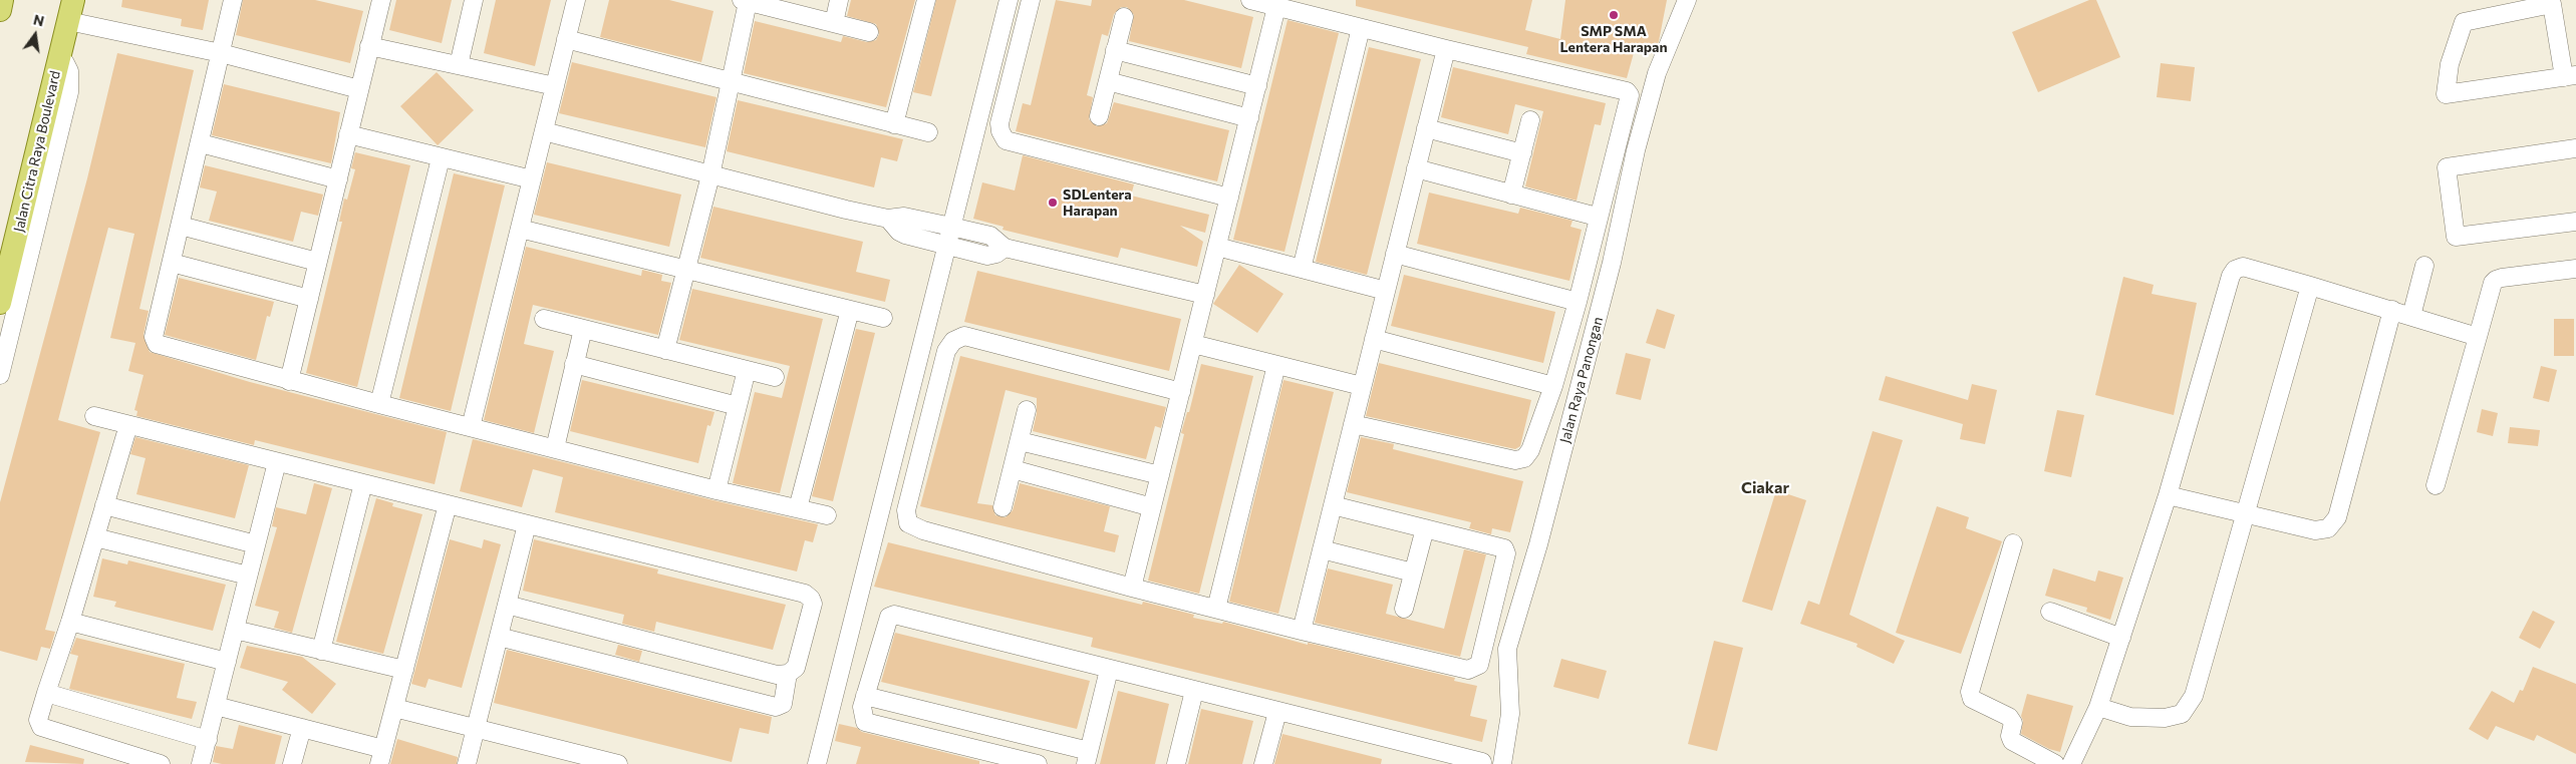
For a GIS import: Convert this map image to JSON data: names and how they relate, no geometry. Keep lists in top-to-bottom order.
{
  "streets": {
    "main road": ["Jalan Citra Raya Boulevard"],
    "street": ["Jalan Raya Panongan"]
  },
  "districts": ["Ciakar"],
  "places": ["SMP SMA Lentera Harapan", "SDLentera Harapan"],
  "north": "top"
}
